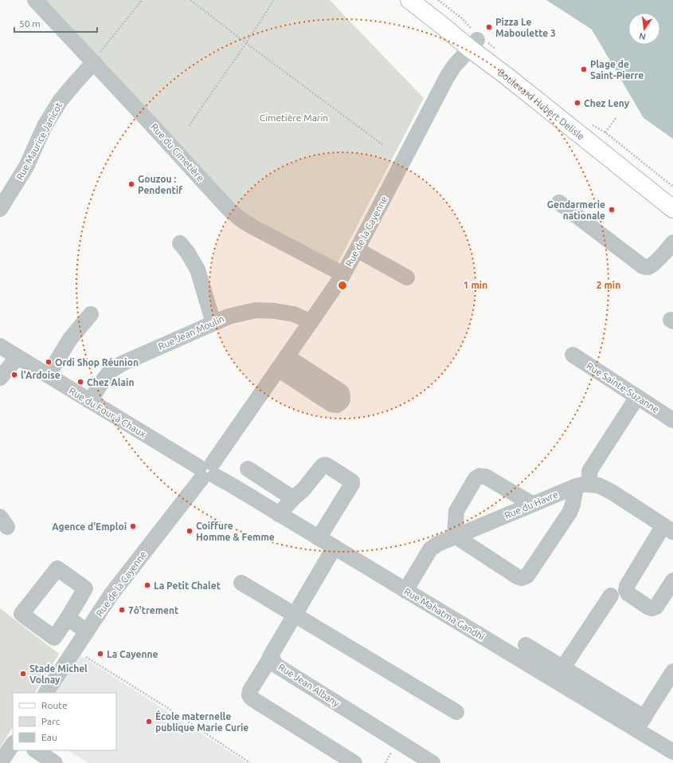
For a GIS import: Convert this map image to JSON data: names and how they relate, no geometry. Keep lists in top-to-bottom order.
{
  "streets": {
    "main road": ["Boulevard Hubert Delisle"],
    "street": [
      "Rue Maurice Janicot",
      "Rue du Cimetière",
      "Rue de la Cayenne",
      "Rue Jean Moulin",
      "Rue Sainte-Suzanne",
      "Rue du Four à Chaux",
      "Rue du Havre",
      "Rue Mahatma Gandhi",
      "Rue Jean Albany"
    ]
  },
  "crossings": [
    ["Boulevard Hubert Delisle", "Rue de la Cayenne"],
    ["Rue Maurice Janicot", "Rue du Cimetière"],
    ["Rue du Cimetière", "Rue de la Cayenne"],
    ["Rue de la Cayenne", "Rue Jean Moulin"],
    ["Rue de la Cayenne", "Rue du Four à Chaux"],
    ["Rue de la Cayenne", "Rue Mahatma Gandhi"],
    ["Rue Jean Moulin", "Rue du Four à Chaux"],
    ["Rue du Four à Chaux", "Rue Mahatma Gandhi"],
    ["Rue du Havre", "Rue Mahatma Gandhi"],
    ["Rue Mahatma Gandhi", "Rue Jean Albany"]
  ],
  "parks": ["Cimetière Marin"],
  "places": [
    "Pizza Le Maboulette 3",
    "Plage de Saint-Pierre",
    "Chez Leny",
    "Gouzou : Pendentif",
    "Gendarmerie nationale",
    "Ordi Shop Réunion",
    "l'Ardoise",
    "Chez Alain",
    "Agence d'Emploî",
    "Coiffure Homme & Femme",
    "La Petit Chalet",
    "7ô'trement",
    "La Cayenne",
    "Stade Michel Volnay",
    "École maternelle publique Marie Curie"
  ],
  "legend": ["Route", "Parc", "Eau"],
  "scale_bar": "50 m",
  "north": "bottom",
  "rings": ["1 min", "2 min"]
}
